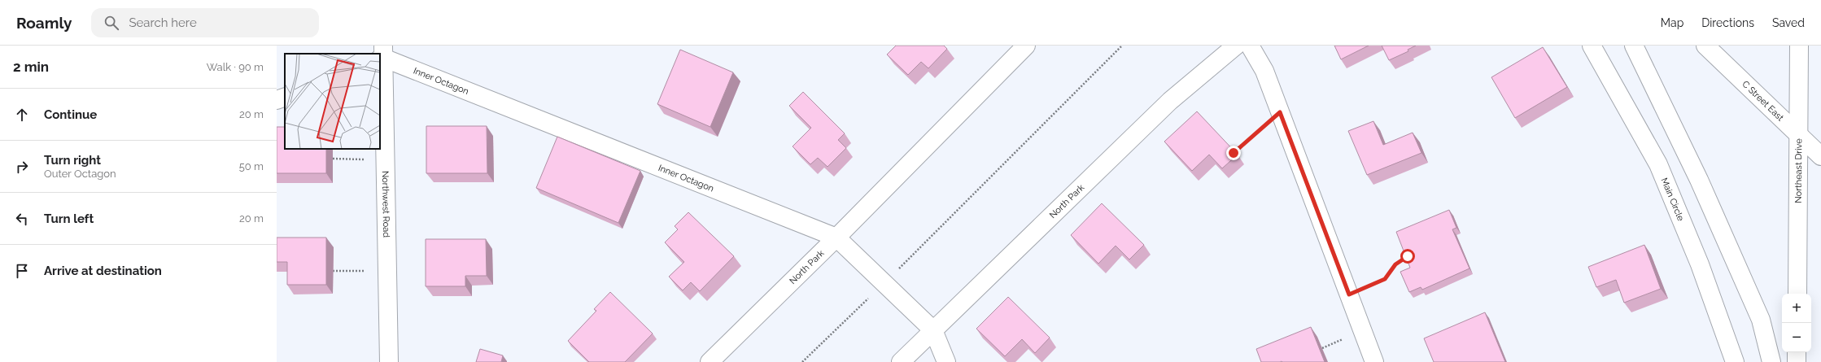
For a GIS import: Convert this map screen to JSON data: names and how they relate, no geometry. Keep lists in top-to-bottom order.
{
  "streets": {
    "street": [
      "Inner Octagon",
      "C Street East",
      "Northeast Drive",
      "Main Circle",
      "North Park",
      "Northwest Road"
    ]
  },
  "crossings": [
    ["Inner Octagon", "North Park"],
    ["Inner Octagon", "Northwest Road"],
    ["C Street East", "Northeast Drive"]
  ],
  "page": {
    "header": "Roamly",
    "search": "Search here",
    "nav": ["Map", "Directions", "Saved"],
    "heading": ["2 min", "Walk · 90 m"],
    "list": [
      ["Continue", "20 m"],
      ["Turn right", "Outer Octagon", "50 m"],
      ["Turn left", "20 m"],
      "Arrive at destination"
    ],
    "map_buttons": ["+", "−"]
  }
}
